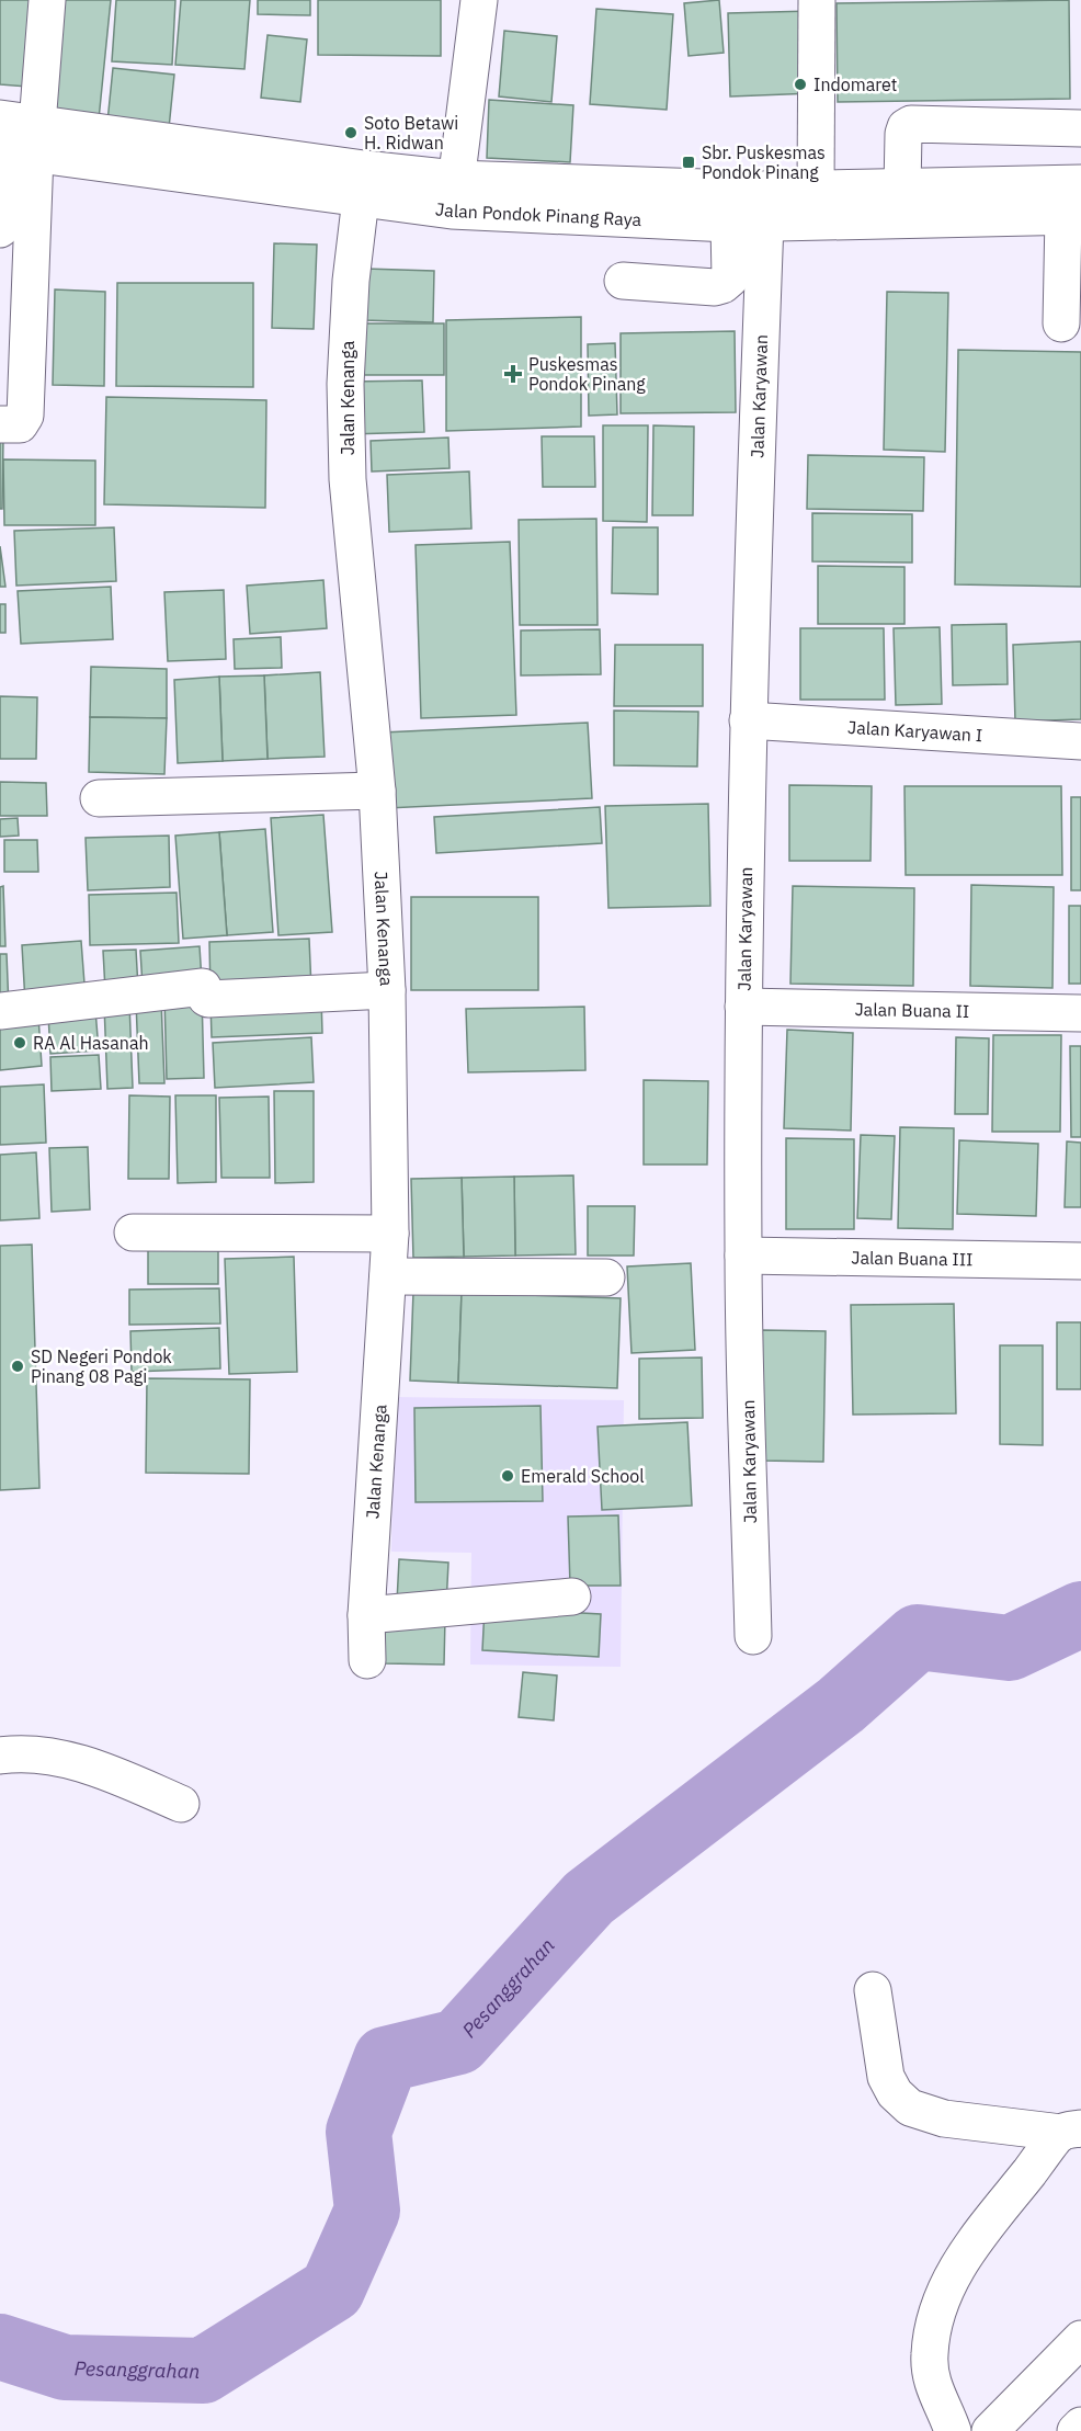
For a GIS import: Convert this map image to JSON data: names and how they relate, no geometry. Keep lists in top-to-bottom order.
{
  "streets": {
    "main road": [
      "Jalan Pondok Pinang Raya",
      "Jalan Karyawan",
      "Jalan Kenanga",
      "Jalan Karyawan I",
      "Jalan Buana II",
      "Jalan Buana III"
    ]
  },
  "crossings": [
    ["Jalan Pondok Pinang Raya", "Jalan Karyawan"],
    ["Jalan Pondok Pinang Raya", "Jalan Kenanga"],
    ["Jalan Karyawan", "Jalan Karyawan I"],
    ["Jalan Karyawan", "Jalan Buana II"],
    ["Jalan Karyawan", "Jalan Buana III"]
  ],
  "water": ["Pesanggrahan"],
  "places": {
    "other": [
      "Indomaret",
      "Soto Betawi H. Ridwan",
      "RA Al Hasanah",
      "SD Negeri Pondok Pinang 08 Pagi",
      "Emerald School"
    ],
    "transit": ["Sbr. Puskesmas Pondok Pinang"],
    "health": ["Puskesmas Pondok Pinang"]
  }
}
